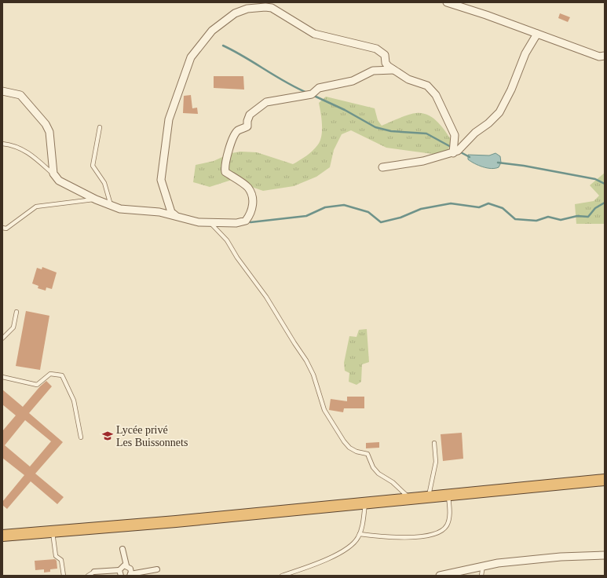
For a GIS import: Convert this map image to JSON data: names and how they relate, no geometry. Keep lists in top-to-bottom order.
{
  "places": {
    "school or university": ["Lycée privé Les Buissonnets"]
  }
}
